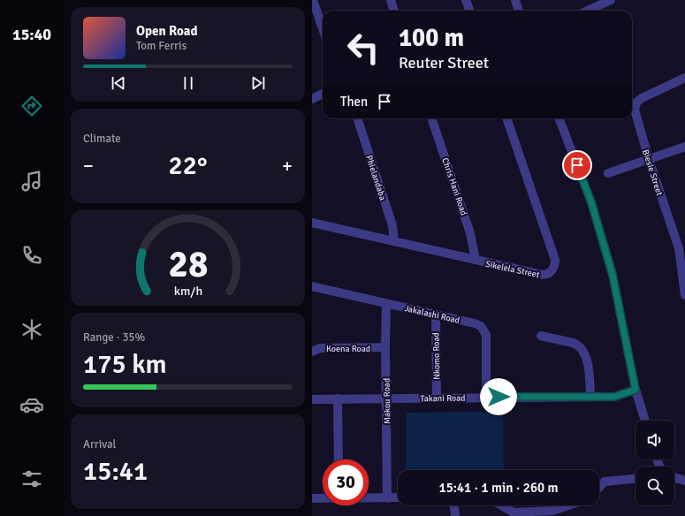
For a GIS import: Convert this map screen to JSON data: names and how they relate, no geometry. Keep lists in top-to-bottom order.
{
  "streets": {
    "street": [
      "Biesie Street",
      "Phielandaba",
      "Chris Hani Road",
      "Sikelela Street",
      "Jakalashi Road",
      "Koena Road",
      "Nkomo Road",
      "Takani Road",
      "Makou Road"
    ]
  },
  "crossings": [
    ["Phielandaba", "Sikelela Street"],
    ["Chris Hani Road", "Sikelela Street"],
    ["Jakalashi Road", "Nkomo Road"],
    ["Jakalashi Road", "Takani Road"],
    ["Jakalashi Road", "Makou Road"],
    ["Koena Road", "Makou Road"],
    ["Nkomo Road", "Takani Road"],
    ["Takani Road", "Makou Road"]
  ],
  "page": {
    "tabs": "15:40",
    "turn": ["100 m", "Reuter Street"],
    "song": ["Open Road", "Tom Ferris"],
    "then": "Then",
    "tile": [
      "Climate",
      ["Range · 35%", "175 km"],
      ["Arrival", "15:41"]
    ],
    "heat": ["−", "22°", "+"],
    "limit": "30",
    "trip": "15:41 · 1 min · 260 m",
    "gauge": ["28", "km/h"]
  }
}
